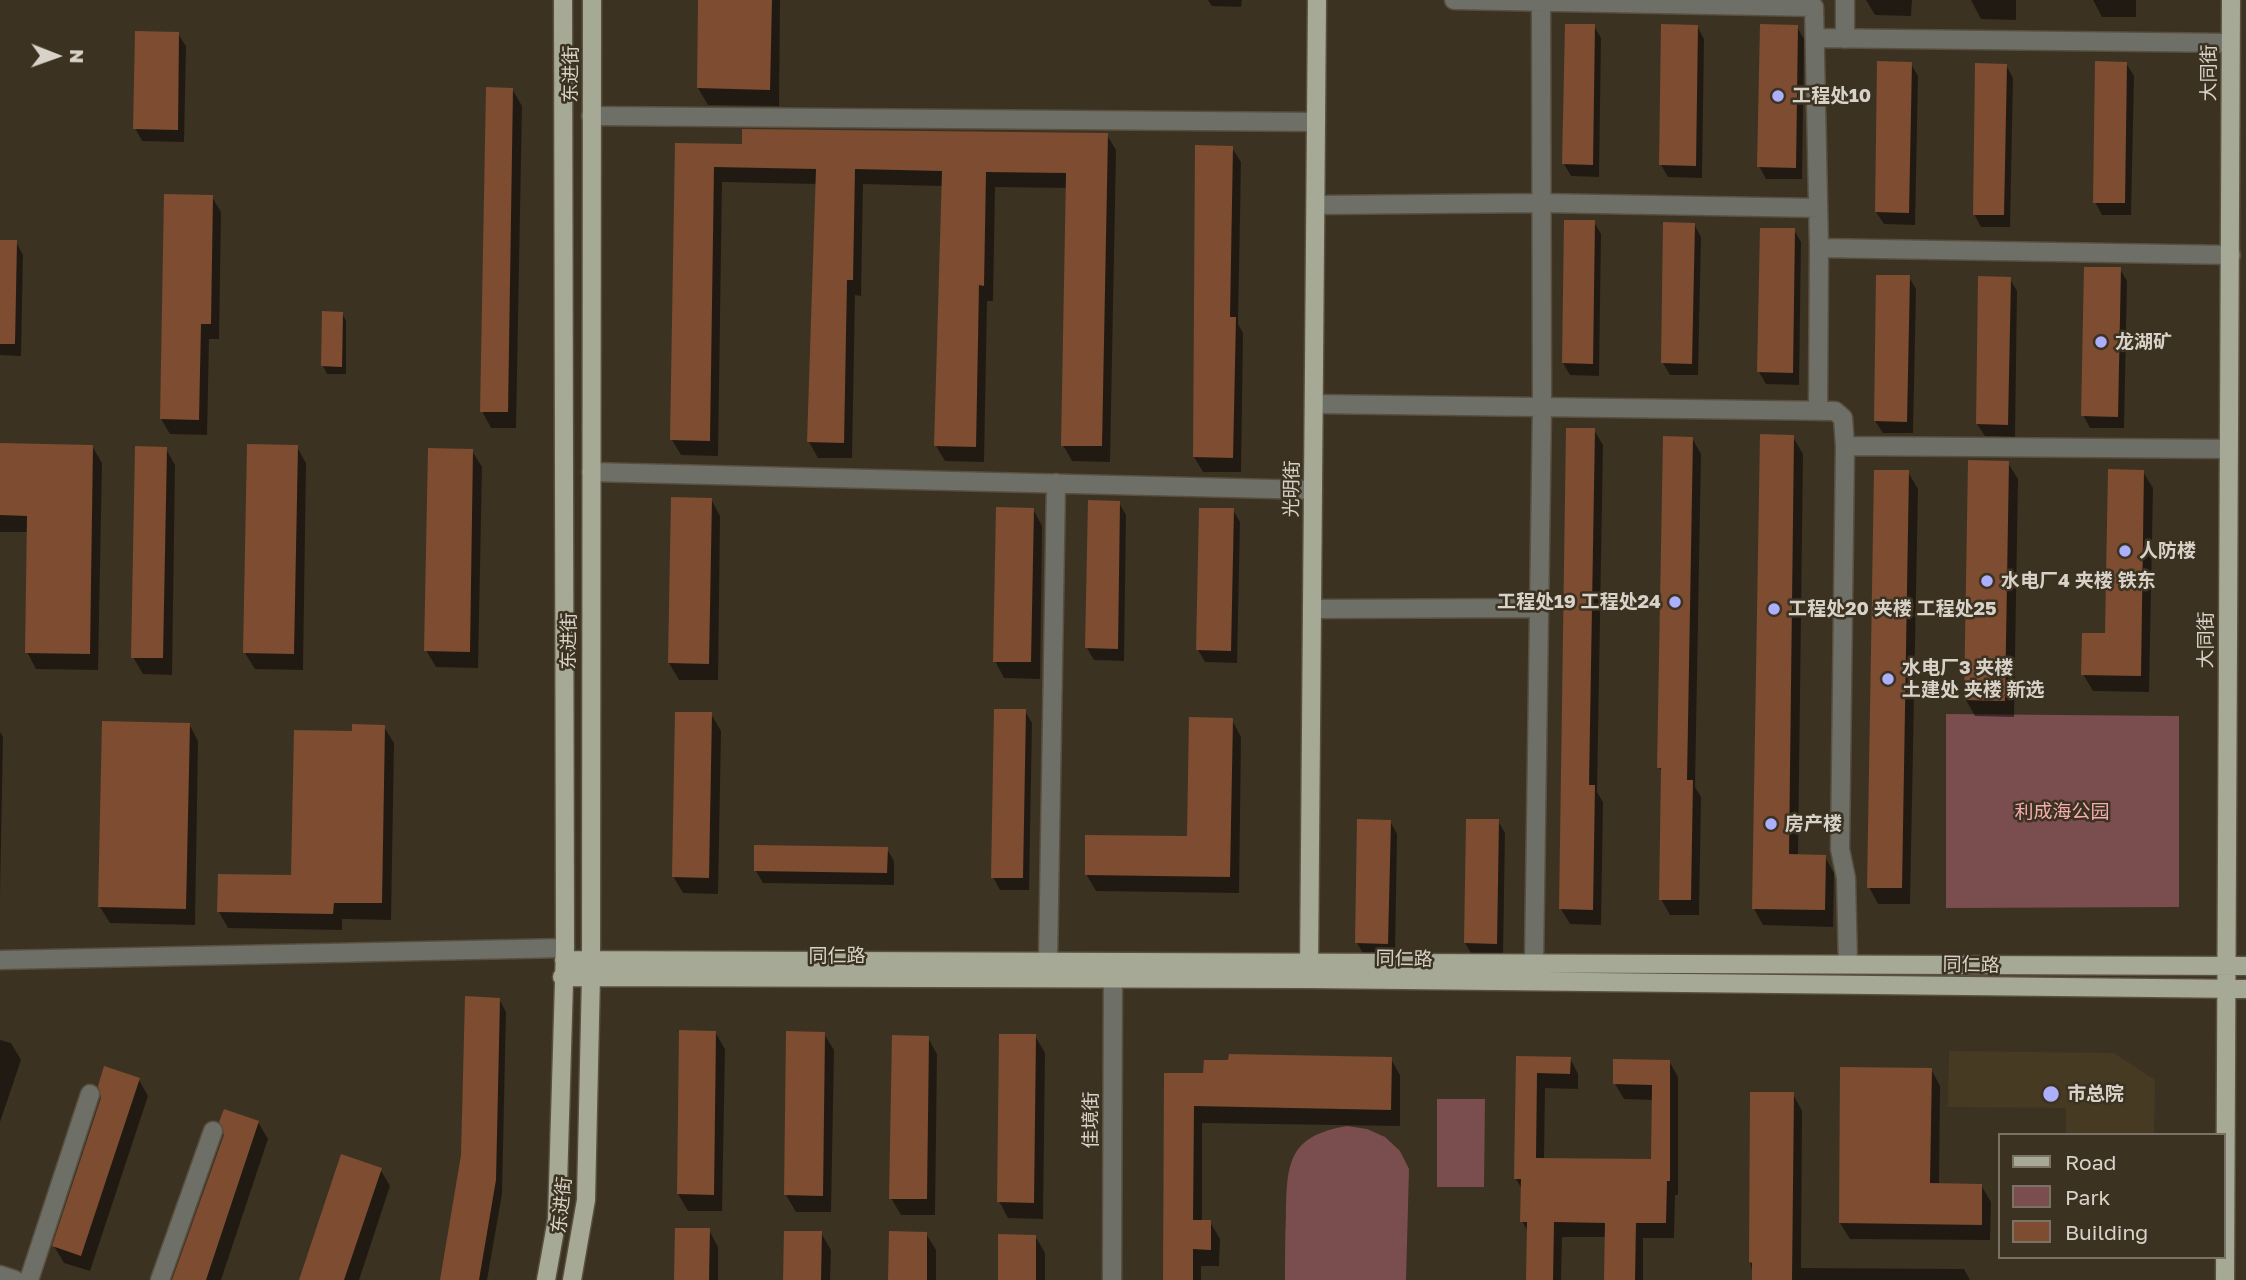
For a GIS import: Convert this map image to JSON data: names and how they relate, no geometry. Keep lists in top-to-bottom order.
{
  "streets": {
    "main road": [
      "大同街",
      "东进街",
      "光明街",
      "同仁路"
    ],
    "street": ["佳境街"]
  },
  "crossings": [
    ["大同街", "同仁路"],
    ["东进街", "同仁路"],
    ["光明街", "同仁路"],
    ["同仁路", "佳境街"]
  ],
  "parks": ["利成海公园"],
  "places": [
    "工程处10",
    "龙湖矿",
    "人防楼",
    "水电厂4 夹楼 铁东",
    "工程处19 工程处24",
    "工程处20 夹楼 工程处25",
    "水电厂3 夹楼 土建处 夹楼 新选",
    "房产楼",
    "市总院"
  ],
  "legend": ["Road", "Park", "Building"],
  "north": "right"
}
